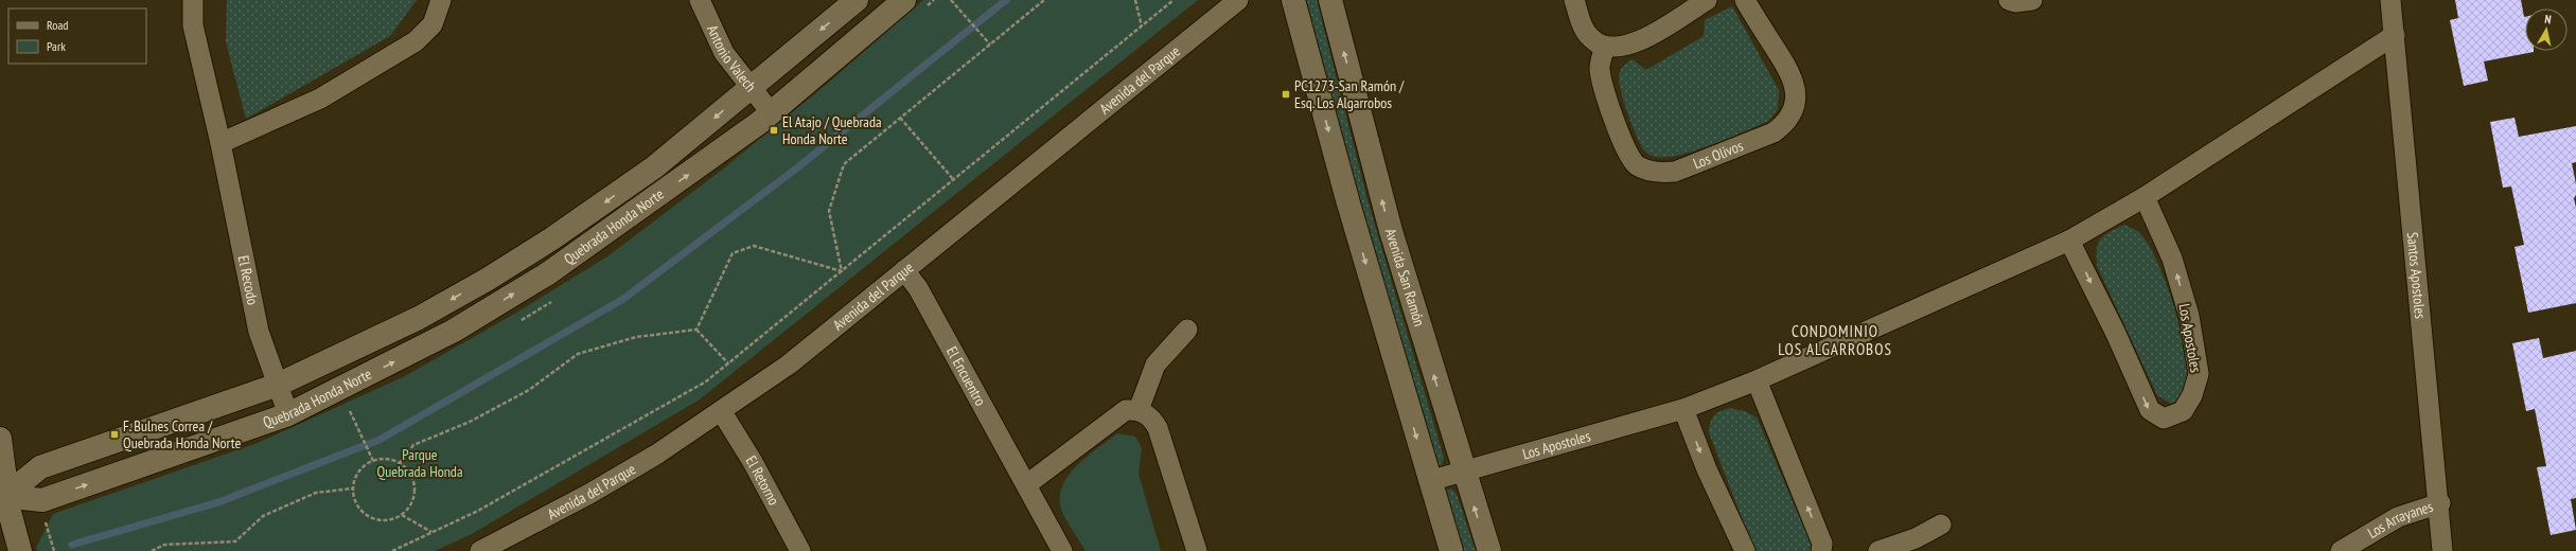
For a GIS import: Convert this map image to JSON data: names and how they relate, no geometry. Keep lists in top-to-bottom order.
{
  "streets": {
    "street": [
      "Antonio Valech",
      "Avenida del Parque",
      "Los Olivos",
      "Quebrada Honda Norte",
      "Santos Apostoles",
      "Avenida San Ramón",
      "El Recodo",
      "Los Apostoles",
      "El Encuentro",
      "El Retorno",
      "Los Arrayanes"
    ]
  },
  "crossings": [
    ["Antonio Valech", "Quebrada Honda Norte"],
    ["Avenida del Parque", "El Encuentro"],
    ["Avenida del Parque", "El Retorno"],
    ["Quebrada Honda Norte", "El Recodo"],
    ["Santos Apostoles", "Los Apostoles"],
    ["Santos Apostoles", "Los Arrayanes"],
    ["Avenida San Ramón", "Los Apostoles"]
  ],
  "districts": ["CONDOMINIO LOS ALGARROBOS"],
  "parks": ["Parque Quebrada Honda"],
  "places": {
    "transit": ["PC1273-San Ramón / Esq. Los Algarrobos", "El Atajo / Quebrada Honda Norte", "F. Bulnes Correa / Quebrada Honda Norte"]
  },
  "legend": ["Road", "Park"],
  "north": "top"
}
